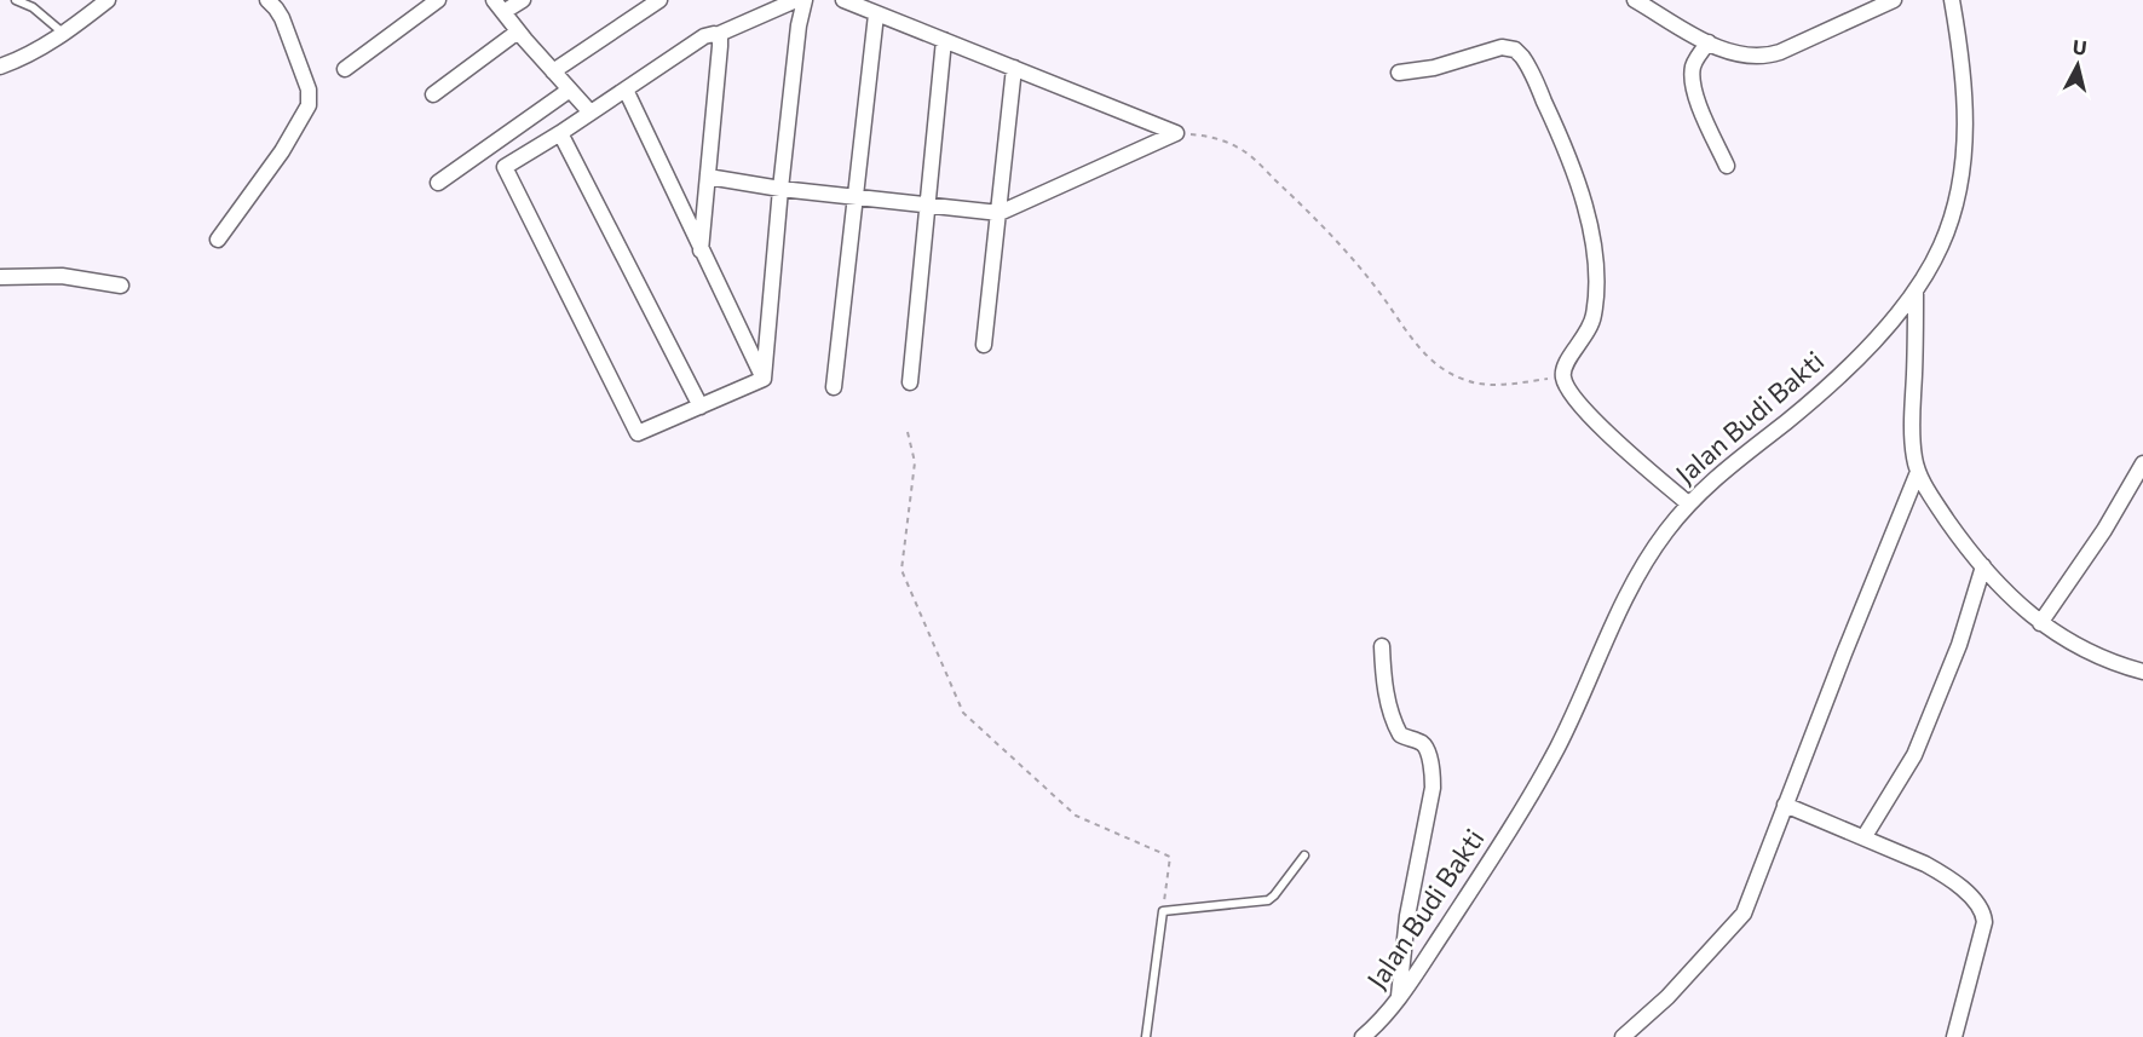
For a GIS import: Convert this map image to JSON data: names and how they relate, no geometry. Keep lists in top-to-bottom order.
{
  "streets": {
    "street": ["Jalan Budi Bakti"]
  },
  "north": "top"
}
